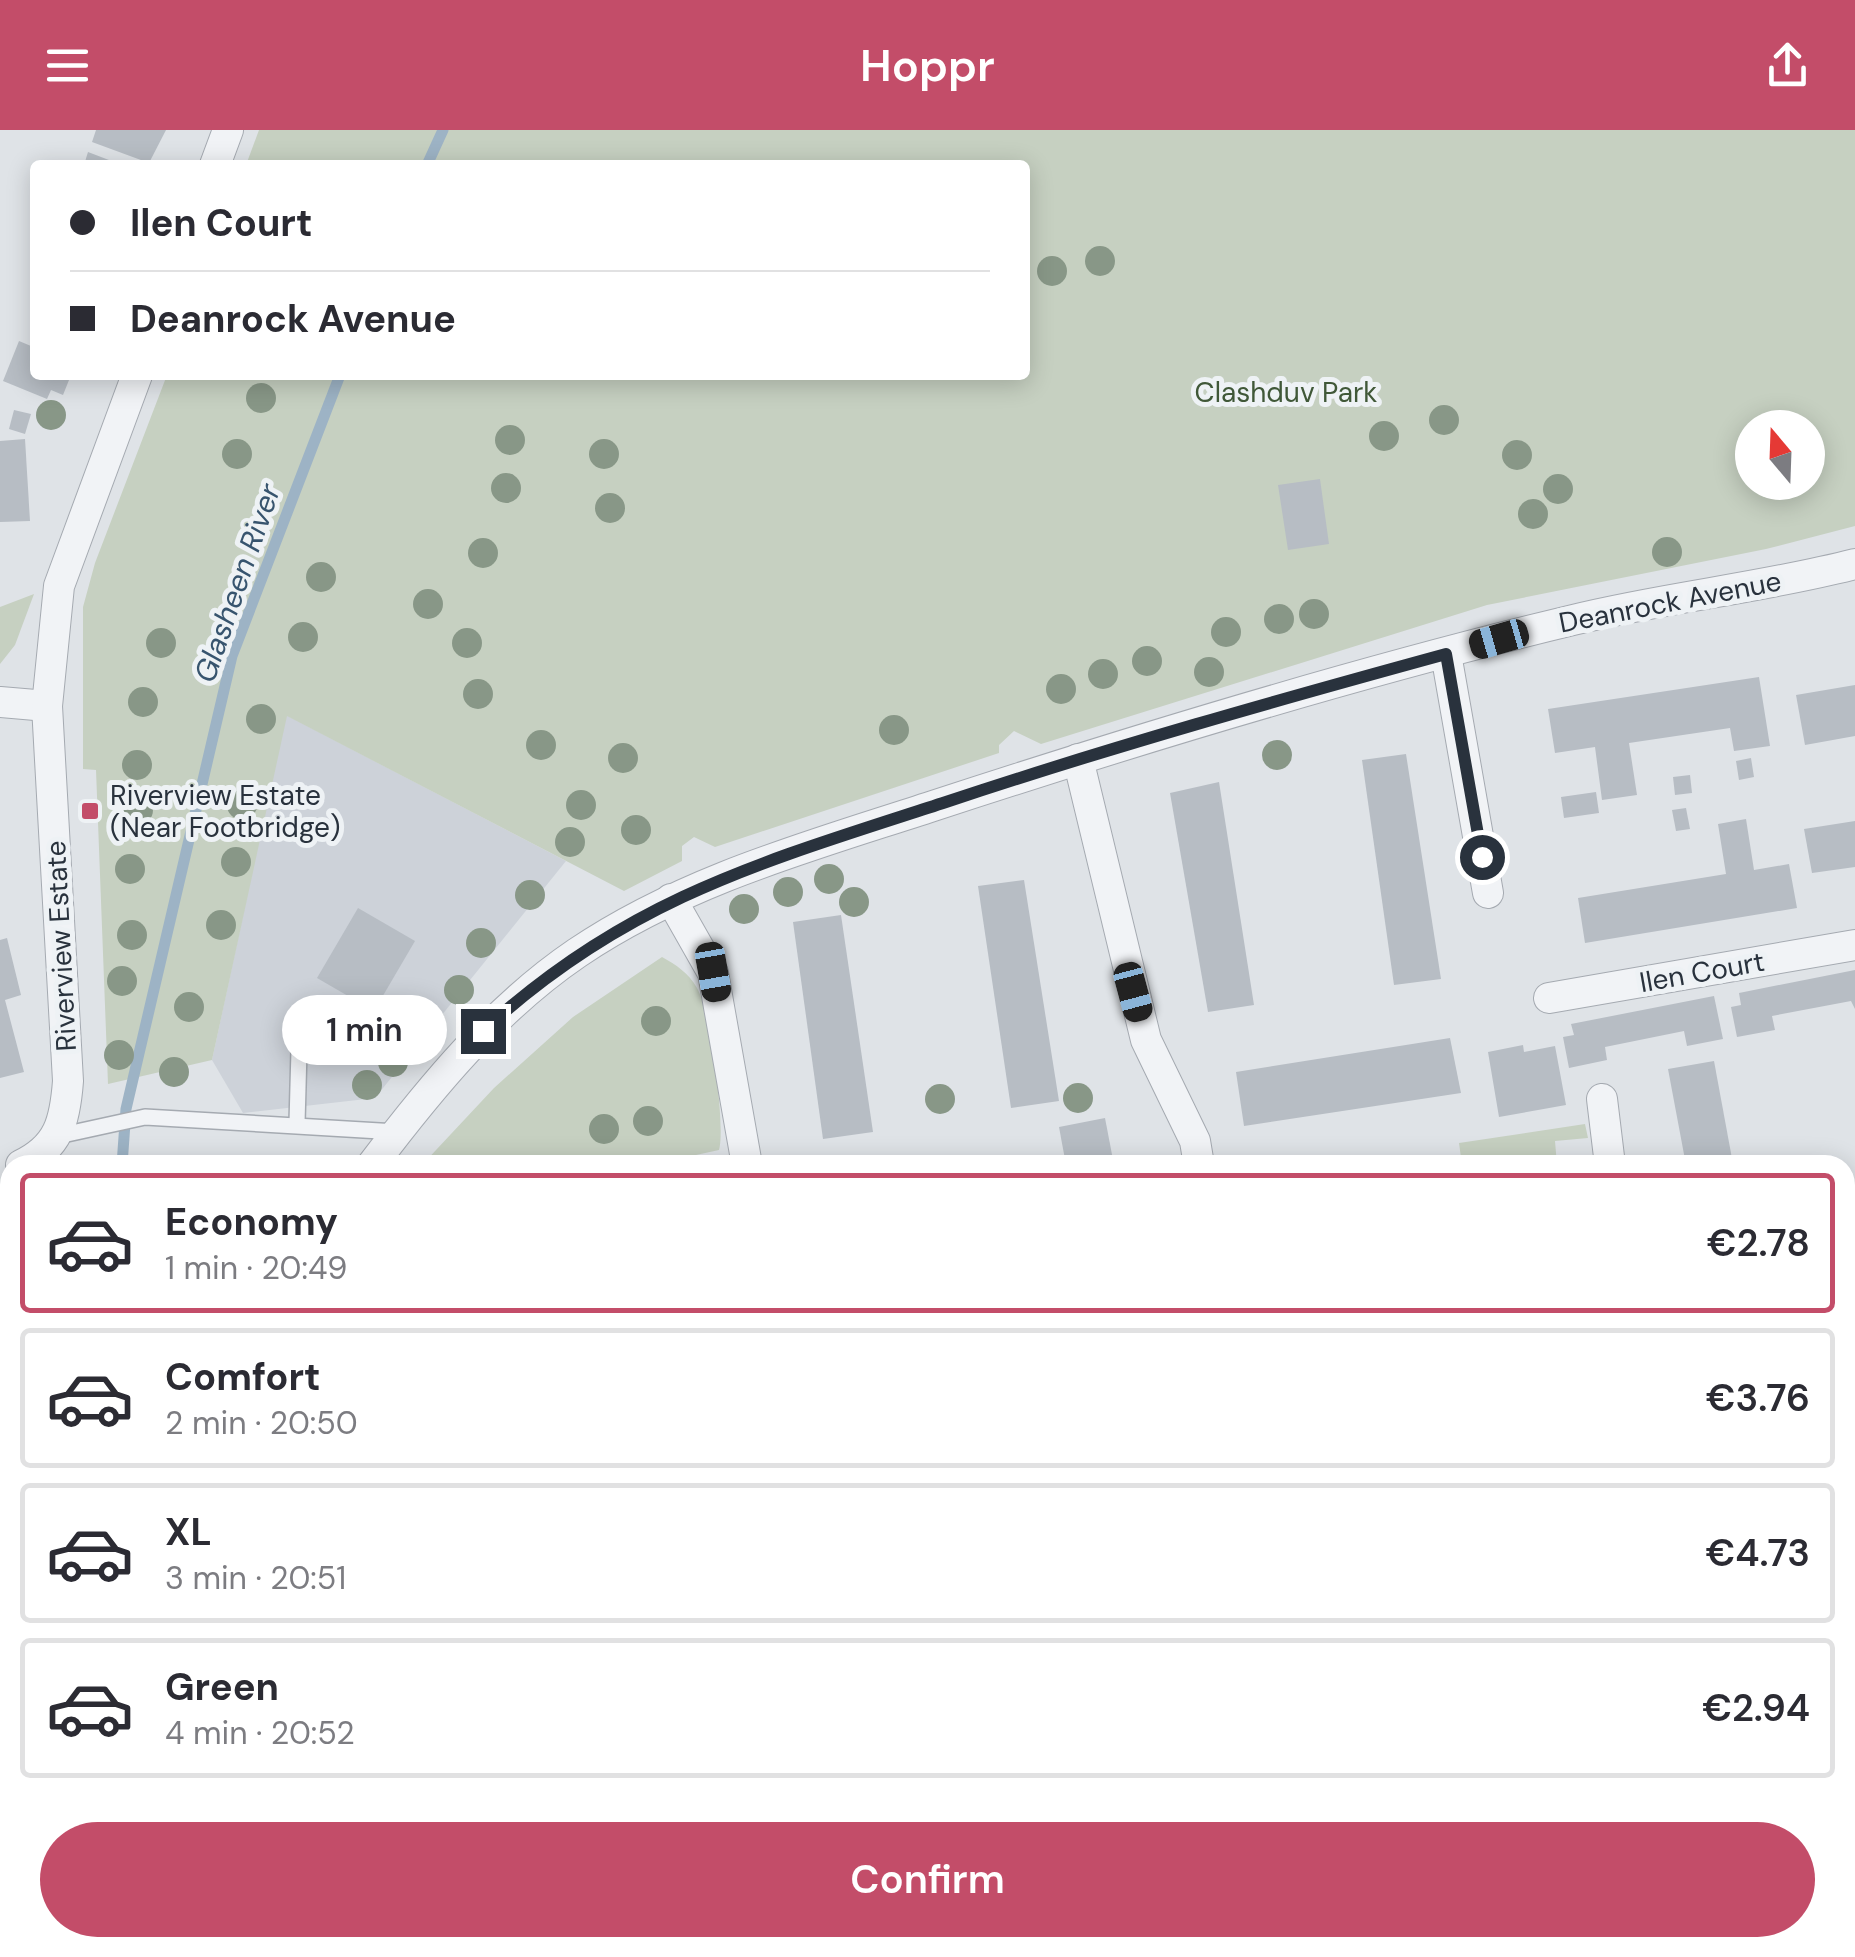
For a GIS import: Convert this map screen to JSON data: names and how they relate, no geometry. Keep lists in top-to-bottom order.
{
  "streets": {
    "street": ["Deanrock Avenue", "Riverview Estate", "Ilen Court"]
  },
  "water": ["Glasheen River"],
  "parks": ["Clashduv Park"],
  "places": {
    "transit": ["Riverview Estate (Near Footbridge)"]
  },
  "north": "top",
  "page": {
    "header": "Hoppr",
    "banner": ["Ilen Court", "Deanrock Avenue"],
    "bubble": "1 min",
    "list": [
      {
        "name": "Economy",
        "note": "1 min · 20:49",
        "value": "€2.78"
      },
      {
        "name": "Comfort",
        "note": "2 min · 20:50",
        "value": "€3.76"
      },
      {
        "name": "XL",
        "note": "3 min · 20:51",
        "value": "€4.73"
      },
      {
        "name": "Green",
        "note": "4 min · 20:52",
        "value": "€2.94"
      }
    ],
    "buttons": "Confirm"
  }
}
